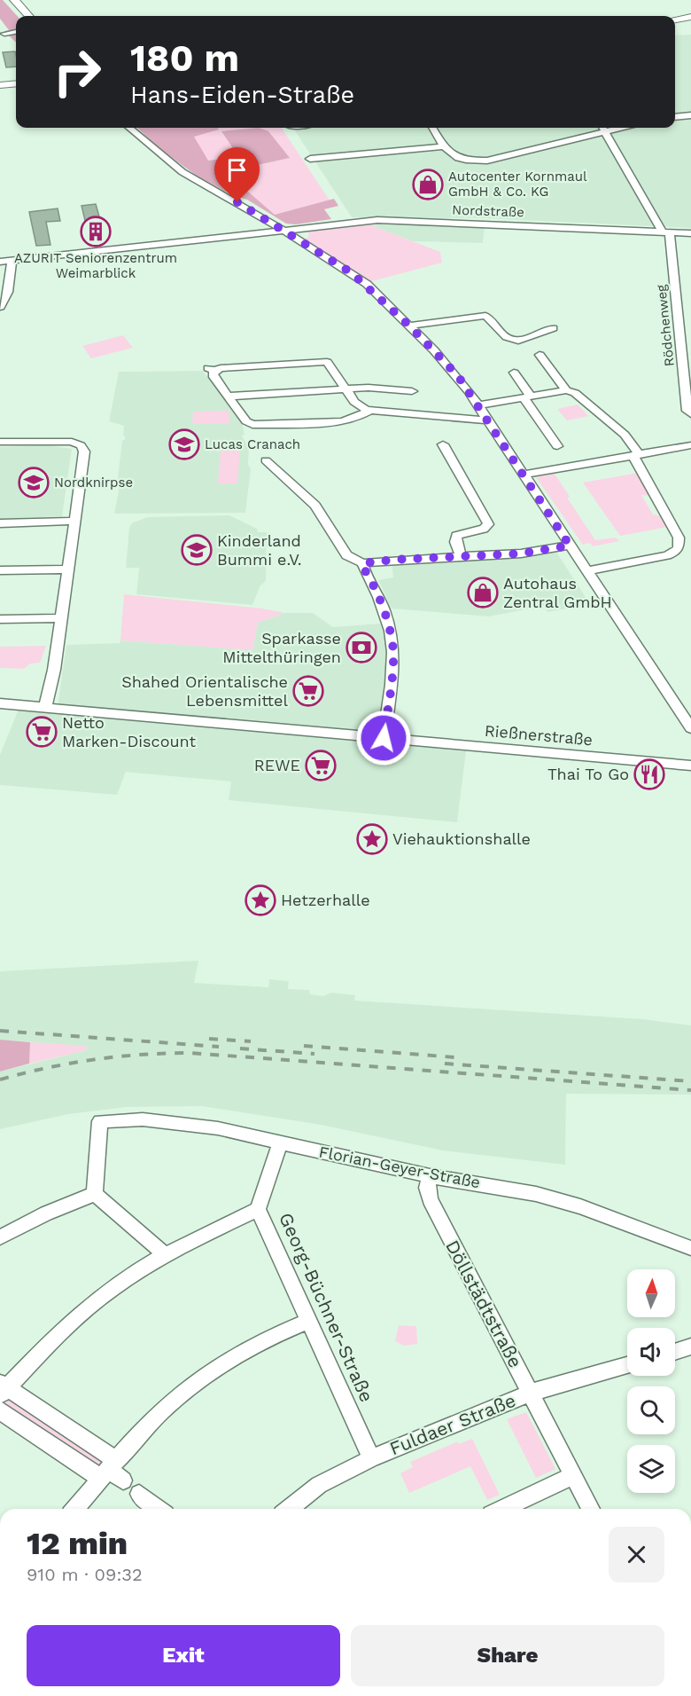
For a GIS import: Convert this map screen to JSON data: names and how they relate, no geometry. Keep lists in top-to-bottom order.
{
  "streets": {
    "street": [
      "Nordstraße",
      "Rödchenweg",
      "Rießnerstraße",
      "Florian-Geyer-Straße",
      "Döllstädtstraße",
      "Georg-Büchner-Straße",
      "Fuldaer Straße"
    ]
  },
  "crossings": [
    ["Nordstraße", "Rödchenweg"],
    ["Florian-Geyer-Straße", "Döllstädtstraße"],
    ["Florian-Geyer-Straße", "Georg-Büchner-Straße"],
    ["Döllstädtstraße", "Fuldaer Straße"],
    ["Georg-Büchner-Straße", "Fuldaer Straße"]
  ],
  "places": {
    "shop": ["Autocenter Kornmaul GmbH & Co. KG", "Autohaus Zentral GmbH"],
    "building": ["AZURIT Seniorenzentrum Weimarblick"],
    "school or university": ["Lucas Cranach", "Nordknirpse", "Kinderland Bummi e.V."],
    "bank": ["Sparkasse Mittelthüringen"],
    "supermarket": ["Shahed Orientalische Lebensmittel", "Netto Marken-Discount", "REWE"],
    "restaurant": ["Thai To Go"],
    "place": ["Viehauktionshalle", "Hetzerhalle"]
  },
  "north": "top",
  "page": {
    "turn": ["180 m", "Hans-Eiden-Straße"],
    "heading": ["12 min", "910 m · 09:32"],
    "buttons": ["Exit", "Share"]
  }
}
